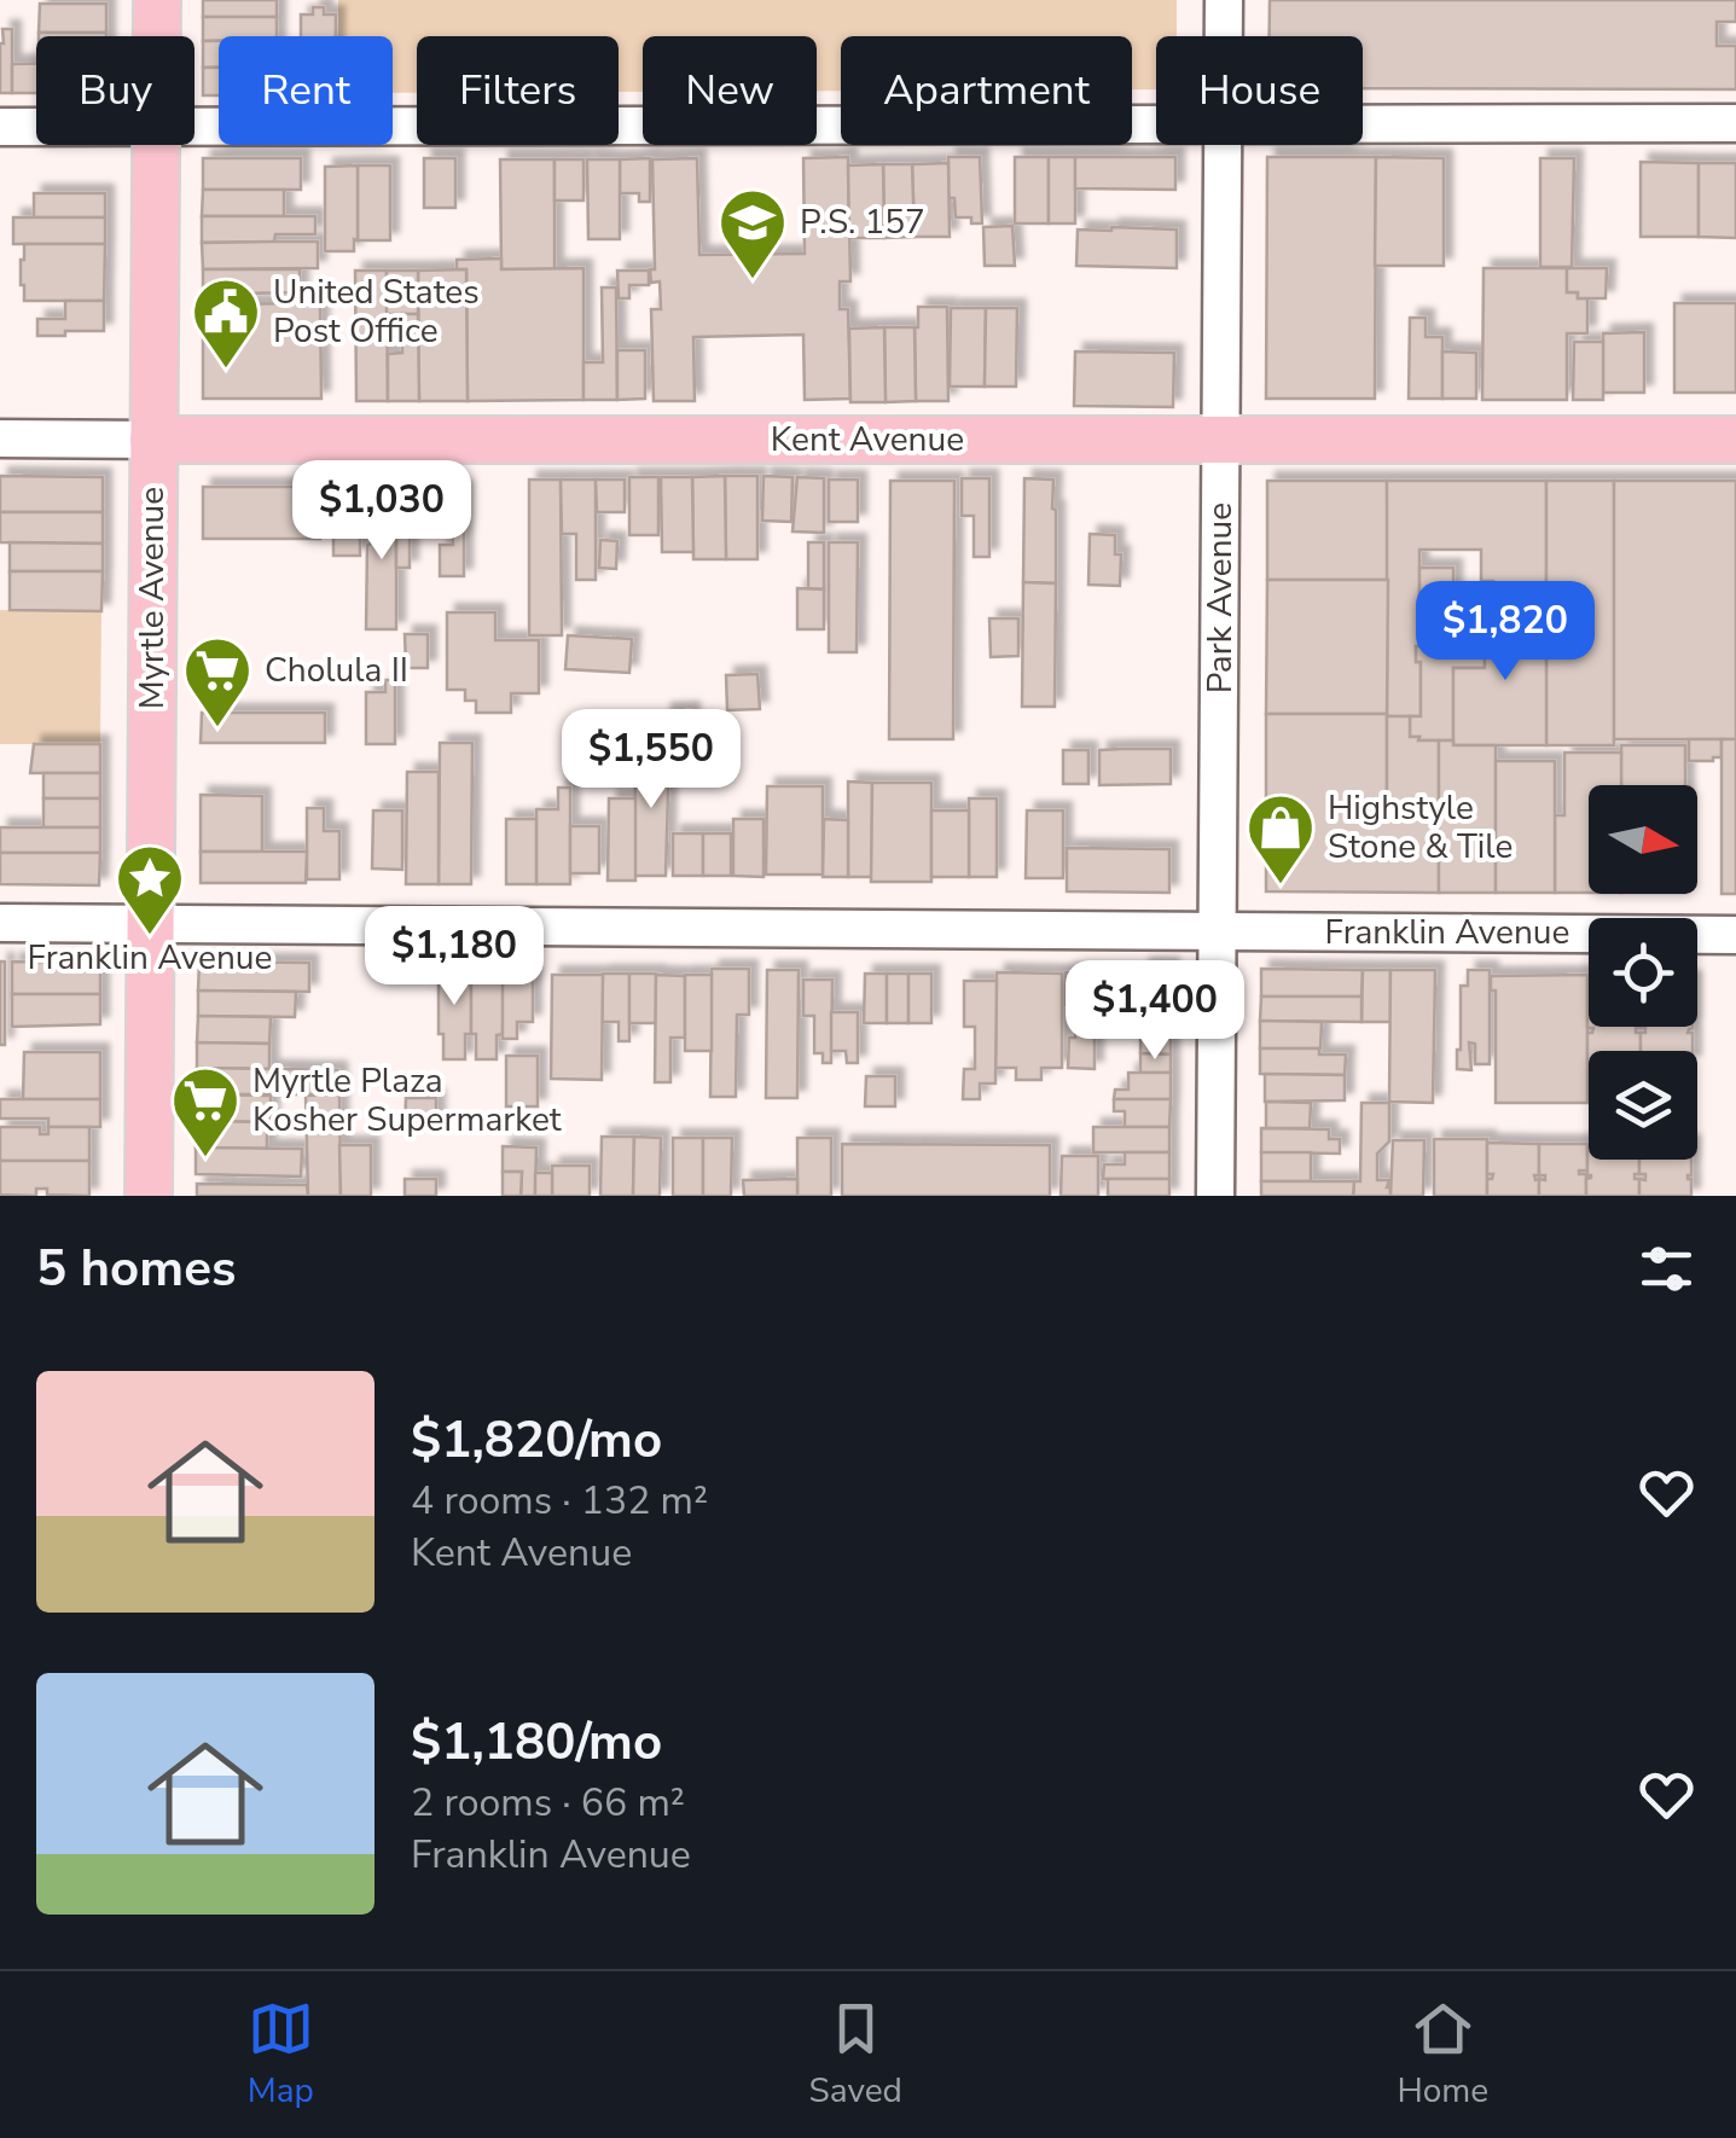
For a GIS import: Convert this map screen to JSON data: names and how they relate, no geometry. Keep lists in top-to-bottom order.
{
  "streets": {
    "main road": ["Kent Avenue", "Myrtle Avenue"],
    "street": ["Park Avenue", "Franklin Avenue"]
  },
  "crossings": [
    ["Kent Avenue", "Myrtle Avenue"],
    ["Kent Avenue", "Park Avenue"],
    ["Myrtle Avenue", "Franklin Avenue"],
    ["Park Avenue", "Franklin Avenue"]
  ],
  "places": {
    "school or university": ["P.S. 157"],
    "public building": ["United States Post Office"],
    "supermarket": ["Cholula II", "Myrtle Plaza Kosher Supermarket"],
    "shop": ["Highstyle Stone & Tile"],
    "place": ["Franklin Avenue"]
  },
  "north": "right",
  "page": {
    "chip": [
      "Buy",
      "Rent",
      "Filters",
      "New",
      "Apartment",
      "House"
    ],
    "price": [
      "$1,030",
      "$1,820",
      "$1,550",
      "$1,180",
      "$1,400"
    ],
    "heading": "5 homes",
    "list": [
      {
        "name": "$1,820/mo",
        "note": "4 rooms · 132 m² · Kent Avenue"
      },
      {
        "name": "$1,180/mo",
        "note": "2 rooms · 66 m² · Franklin Avenue"
      }
    ],
    "tabs": ["Map", "Saved", "Home"]
  }
}
